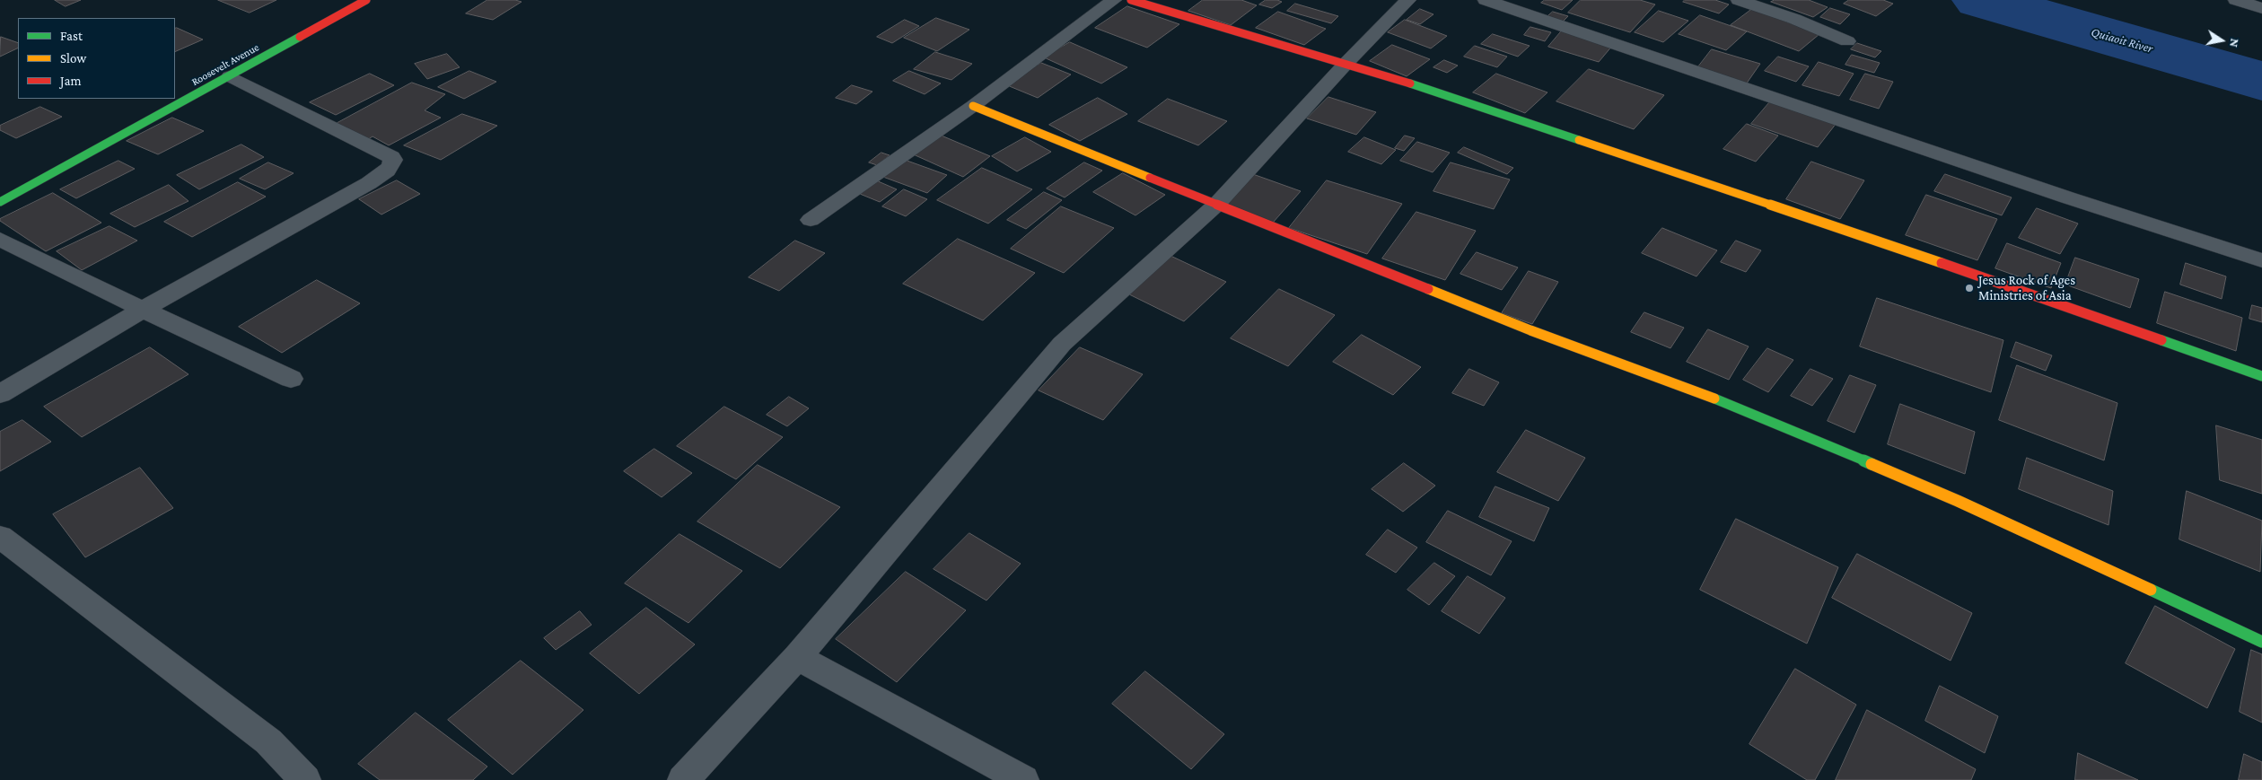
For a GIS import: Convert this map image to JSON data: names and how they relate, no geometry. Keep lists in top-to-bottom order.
{
  "streets": {
    "main road": ["Roosevelt Avenue"]
  },
  "water": ["Quiaoit River"],
  "places": ["Jesus Rock of Ages Ministries of Asia"],
  "legend": ["Fast", "Slow", "Jam"],
  "north": "right"
}
